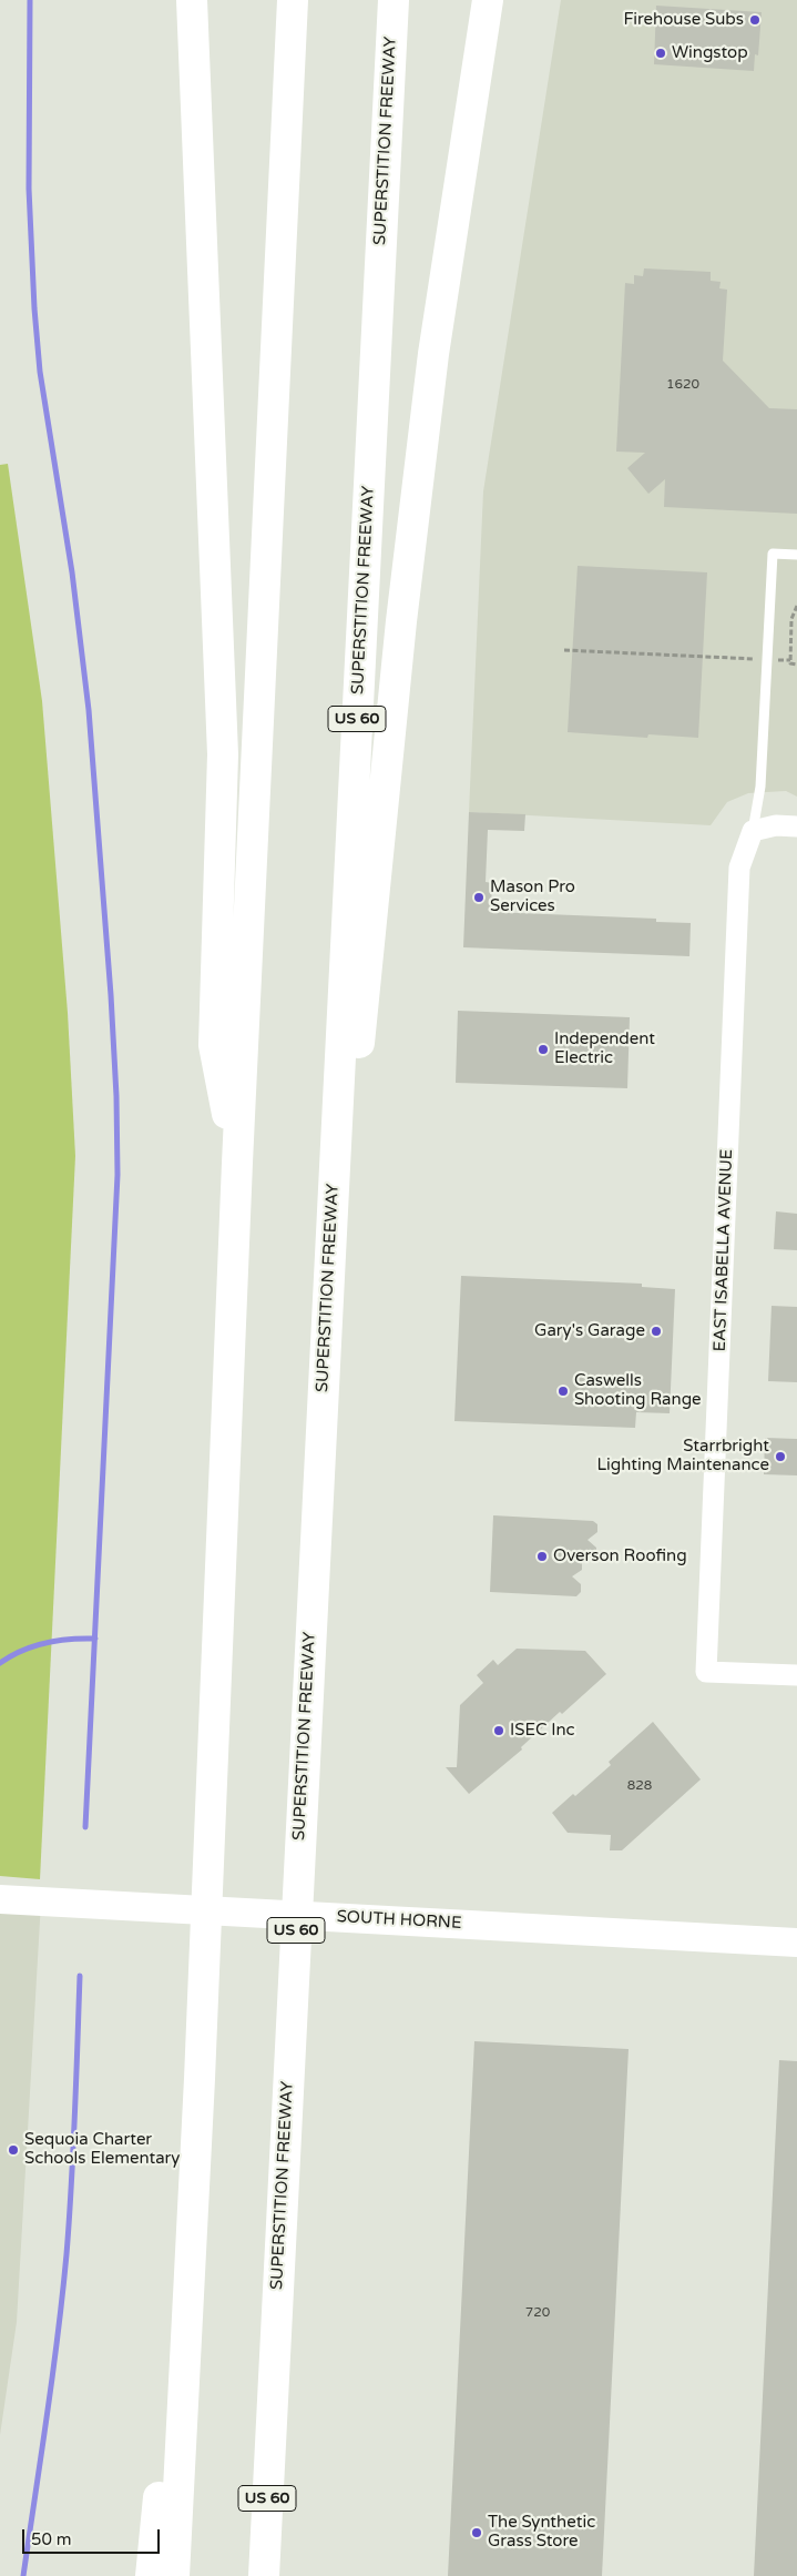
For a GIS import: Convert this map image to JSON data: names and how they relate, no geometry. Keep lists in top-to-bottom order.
{
  "streets": {
    "highway": ["SUPERSTITION FREEWAY", "US 60"],
    "street": ["EAST ISABELLA AVENUE", "SOUTH HORNE"]
  },
  "places": [
    "Firehouse Subs",
    "Wingstop",
    "Mason Pro Services",
    "Independent Electric",
    "Gary's Garage",
    "Caswells Shooting Range",
    "Starrbright Lighting Maintenance",
    "Overson Roofing",
    "ISEC Inc",
    "Sequoia Charter Schools Elementary",
    "The Synthetic Grass Store"
  ],
  "house_numbers": ["1620", "828", "720"],
  "scale_bar": "50 m"
}
